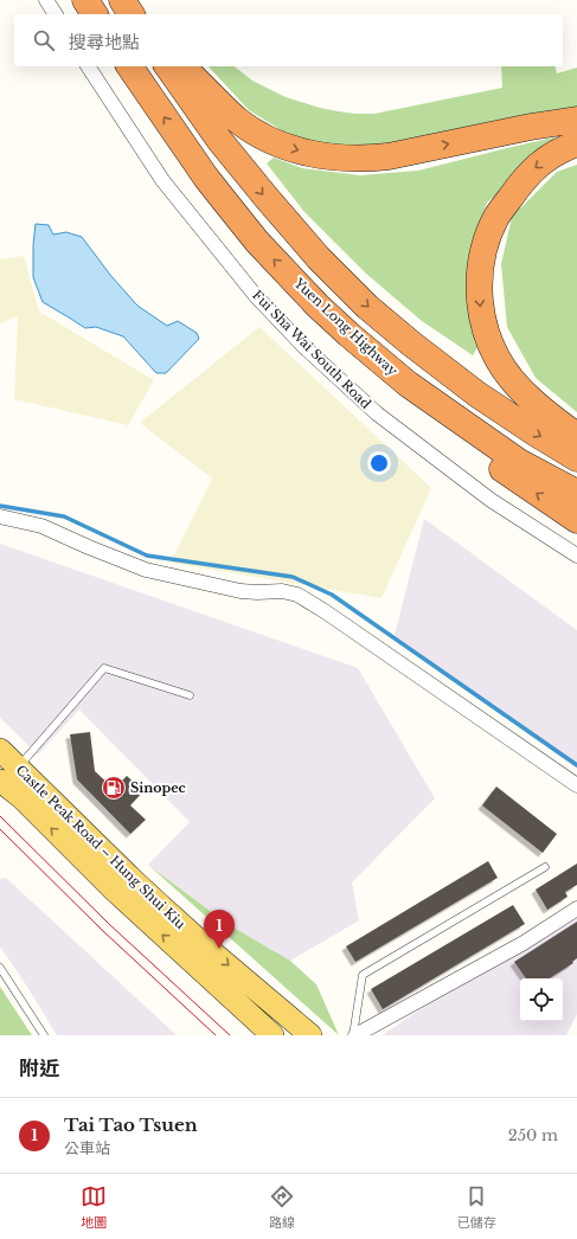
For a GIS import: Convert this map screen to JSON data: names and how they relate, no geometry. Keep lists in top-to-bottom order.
{
  "streets": {
    "highway": ["Yuen Long Highway"],
    "main road": ["Castle Peak Road – Hung Shui Kiu"],
    "street": ["Fui Sha Wai South Road"]
  },
  "places": {
    "fuel station": ["Sinopec"]
  },
  "page": {
    "search": "搜尋地點",
    "pins": "1",
    "heading": "附近",
    "list": [
      {
        "mark": "1",
        "name": "Tai Tao Tsuen",
        "note": "公車站",
        "value": "250 m"
      }
    ],
    "nav": ["地圖", "路線", "已儲存"]
  }
}
